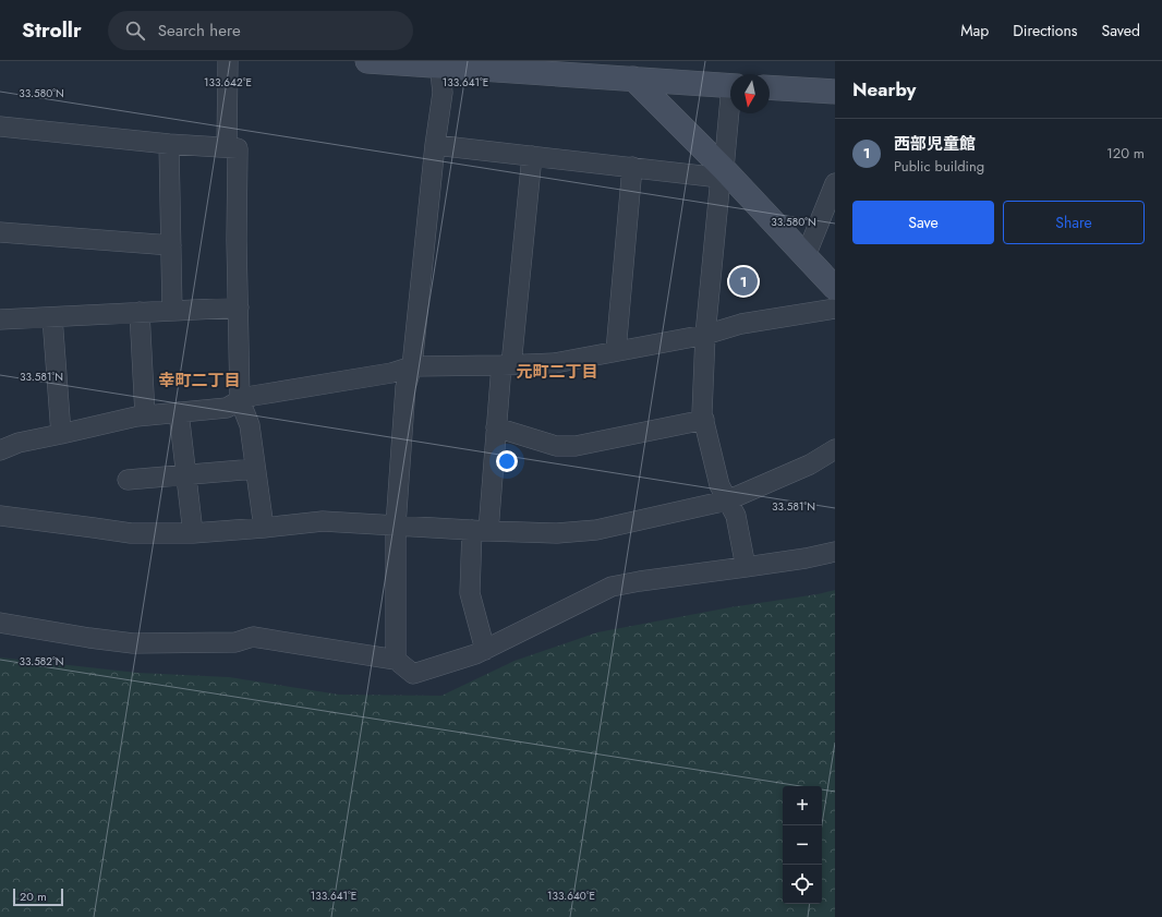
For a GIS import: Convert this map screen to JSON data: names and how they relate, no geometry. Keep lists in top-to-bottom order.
{
  "districts": ["元町二丁目", "幸町二丁目"],
  "scale_bar": "20 m",
  "north": "bottom",
  "page": {
    "header": "Strollr",
    "search": "Search here",
    "nav": ["Map", "Directions", "Saved"],
    "heading": "Nearby",
    "list": [
      {
        "mark": "1",
        "name": "西部児童館",
        "note": "Public building",
        "value": "120 m"
      }
    ],
    "buttons": ["Save", "Share"],
    "pins": "1",
    "map_buttons": ["+", "−"],
    "scale": "20 m"
  },
  "coordinates": [
    "133.642°E",
    "133.641°E",
    "33.580°N",
    "33.581°N",
    "33.582°N",
    "133.640°E"
  ]
}
